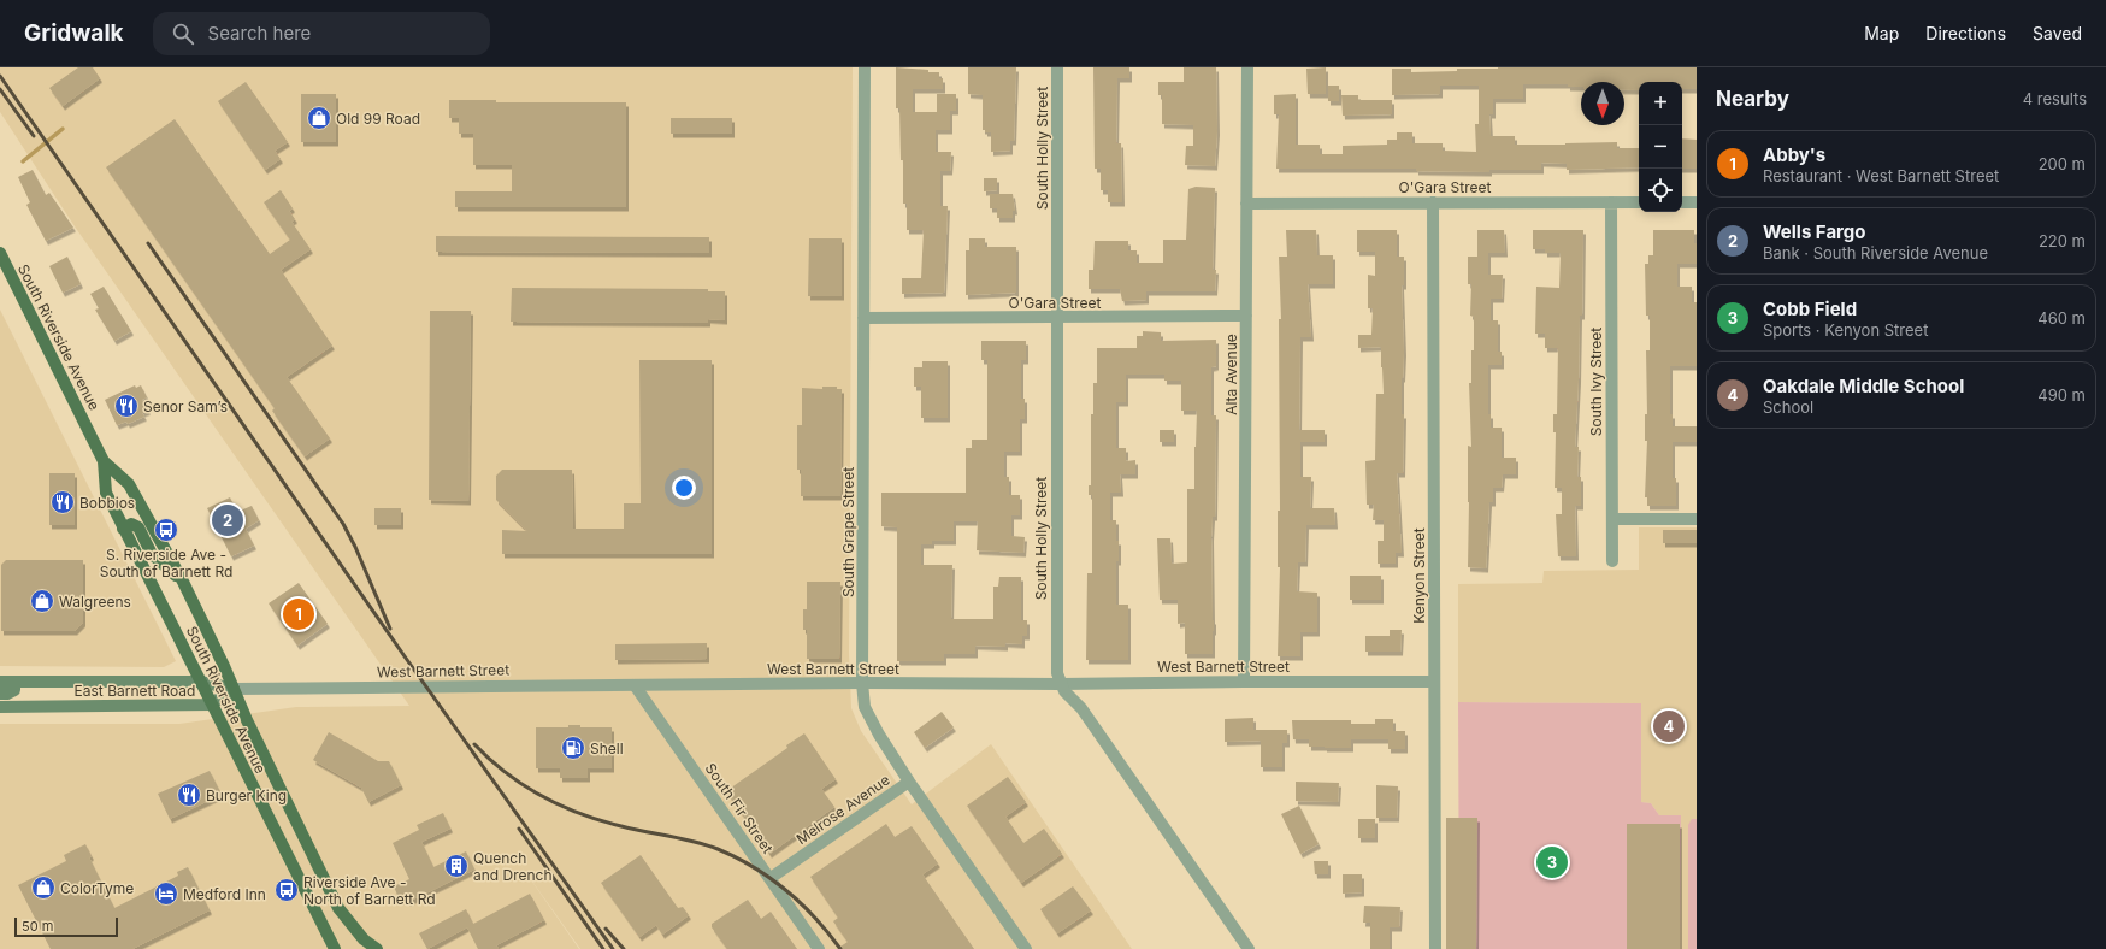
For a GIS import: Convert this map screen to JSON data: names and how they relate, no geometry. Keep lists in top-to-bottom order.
{
  "streets": {
    "main road": ["South Riverside Avenue", "East Barnett Road"],
    "street": [
      "South Holly Street",
      "O'Gara Street",
      "Alta Avenue",
      "South Ivy Street",
      "South Grape Street",
      "Kenyon Street",
      "West Barnett Street",
      "South Fir Street",
      "Melrose Avenue"
    ]
  },
  "crossings": [
    ["South Holly Street", "O'Gara Street"],
    ["South Holly Street", "West Barnett Street"],
    ["O'Gara Street", "Alta Avenue"],
    ["O'Gara Street", "South Ivy Street"],
    ["O'Gara Street", "South Grape Street"],
    ["O'Gara Street", "Kenyon Street"],
    ["South Riverside Avenue", "West Barnett Street"],
    ["South Riverside Avenue", "East Barnett Road"],
    ["Alta Avenue", "West Barnett Street"],
    ["South Grape Street", "West Barnett Street"],
    ["South Grape Street", "Melrose Avenue"],
    ["Kenyon Street", "West Barnett Street"],
    ["West Barnett Street", "East Barnett Road"],
    ["West Barnett Street", "South Fir Street"],
    ["South Fir Street", "Melrose Avenue"]
  ],
  "places": {
    "shop": ["Old 99 Road", "Walgreens", "ColorTyme"],
    "restaurant": ["Senor Sam’s", "Bobbios", "Burger King"],
    "bus stop": ["S. Riverside Ave - South of Barnett Rd", "Riverside Ave - North of Barnett Rd"],
    "fuel station": ["Shell"],
    "building": ["Quench and Drench"],
    "hotel": ["Medford Inn"]
  },
  "scale_bar": "50 m",
  "north": "bottom",
  "page": {
    "header": "Gridwalk",
    "search": "Search here",
    "nav": ["Map", "Directions", "Saved"],
    "heading": ["Nearby", "4 results"],
    "map_buttons": ["+", "−"],
    "list": [
      {
        "mark": "1",
        "name": "Abby's",
        "note": "Restaurant · West Barnett Street",
        "value": "200 m"
      },
      {
        "mark": "2",
        "name": "Wells Fargo",
        "note": "Bank · South Riverside Avenue",
        "value": "220 m"
      },
      {
        "mark": "3",
        "name": "Cobb Field",
        "note": "Sports · Kenyon Street",
        "value": "460 m"
      },
      {
        "mark": "4",
        "name": "Oakdale Middle School",
        "note": "School",
        "value": "490 m"
      }
    ],
    "pins": [
      "2",
      "1",
      "4",
      "3"
    ],
    "scale": "50 m"
  }
}
